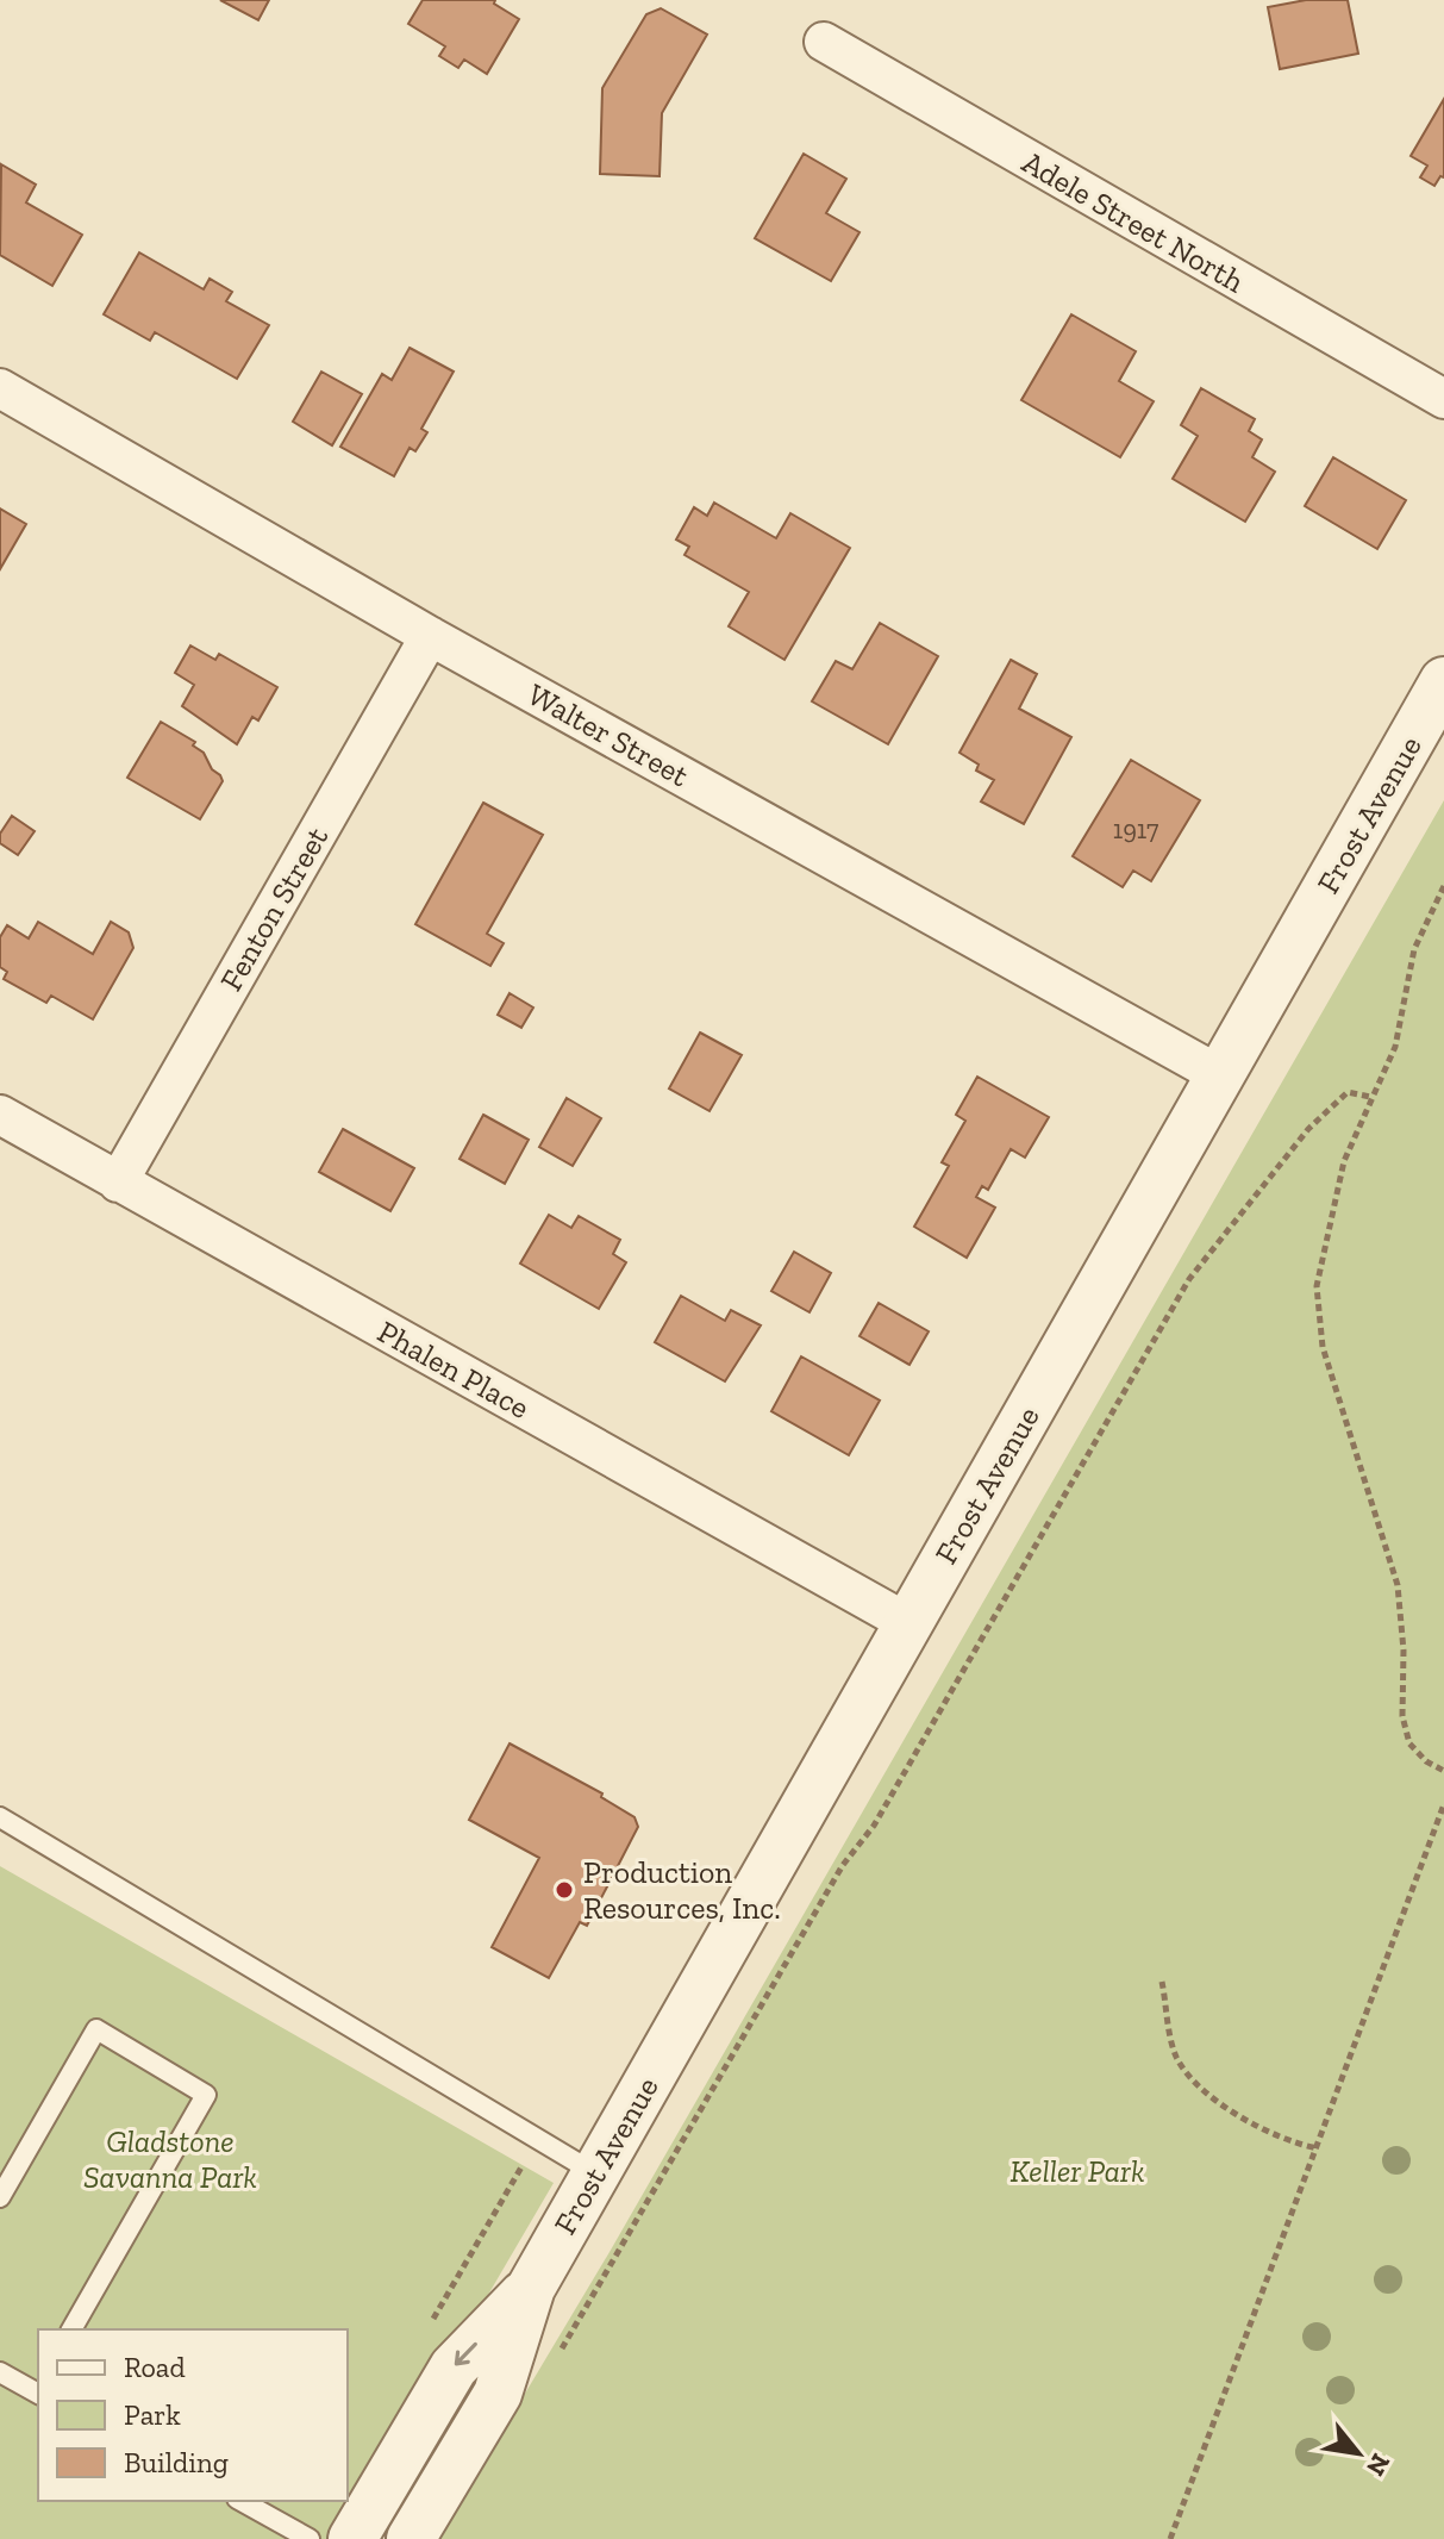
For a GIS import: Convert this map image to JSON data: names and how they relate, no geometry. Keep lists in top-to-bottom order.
{
  "streets": {
    "street": [
      "Adele Street North",
      "Walter Street",
      "Frost Avenue",
      "Fenton Street",
      "Phalen Place"
    ]
  },
  "crossings": [
    ["Walter Street", "Frost Avenue"],
    ["Walter Street", "Fenton Street"],
    ["Frost Avenue", "Phalen Place"],
    ["Fenton Street", "Phalen Place"]
  ],
  "parks": ["Gladstone Savanna Park", "Keller Park"],
  "places": ["Production Resources, Inc."],
  "house_numbers": ["1917"],
  "legend": ["Road", "Park", "Building"],
  "north": "bottom right"
}
